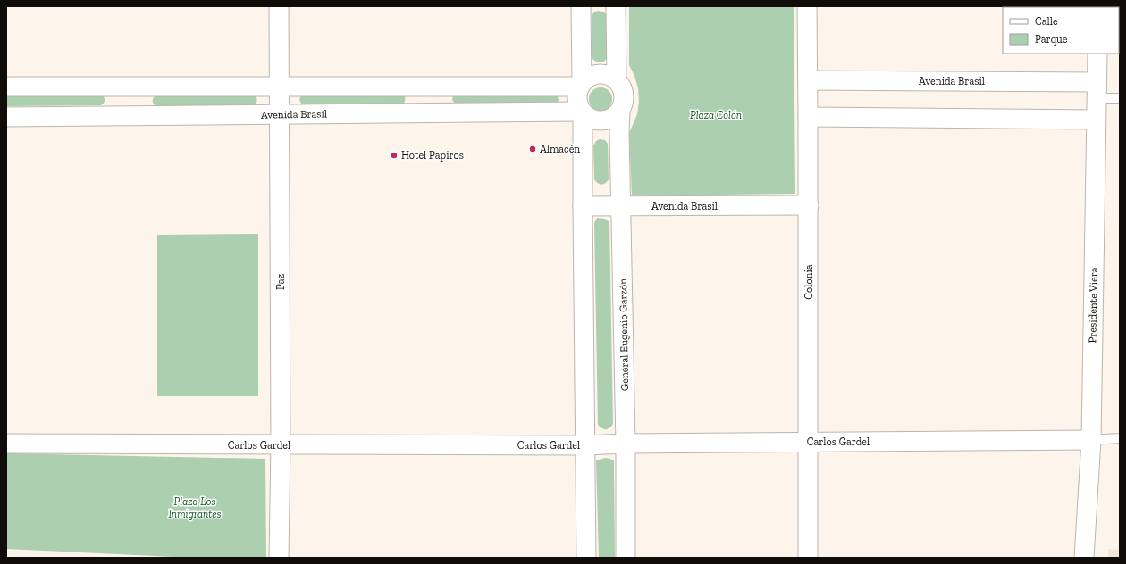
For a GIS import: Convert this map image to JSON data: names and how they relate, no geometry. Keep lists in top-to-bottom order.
{
  "streets": {
    "street": [
      "Avenida Brasil",
      "Paz",
      "Colonia",
      "Presidente Viera",
      "General Eugenio Garzón",
      "Carlos Gardel"
    ]
  },
  "crossings": [
    ["Avenida Brasil", "Paz"],
    ["Avenida Brasil", "Colonia"],
    ["Avenida Brasil", "Presidente Viera"],
    ["Avenida Brasil", "General Eugenio Garzón"],
    ["Paz", "Carlos Gardel"],
    ["Colonia", "Carlos Gardel"],
    ["Presidente Viera", "Carlos Gardel"],
    ["General Eugenio Garzón", "Carlos Gardel"]
  ],
  "parks": ["Plaza Colón", "Plaza Los Inmigrantes"],
  "places": ["Almacén", "Hotel Papiros"],
  "legend": ["Calle", "Parque"]
}
